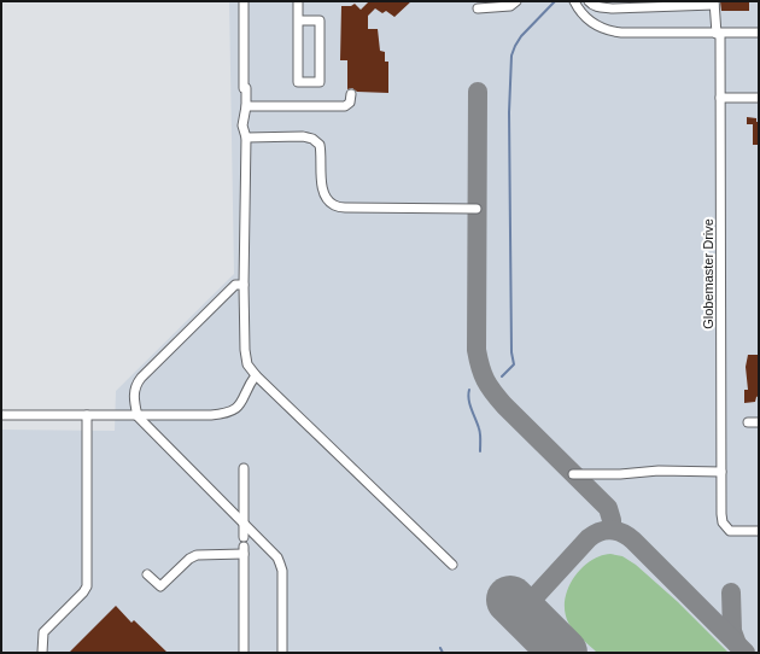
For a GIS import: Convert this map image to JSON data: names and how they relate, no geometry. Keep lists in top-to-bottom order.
{
  "streets": {
    "street": ["Globemaster Drive"]
  }
}
